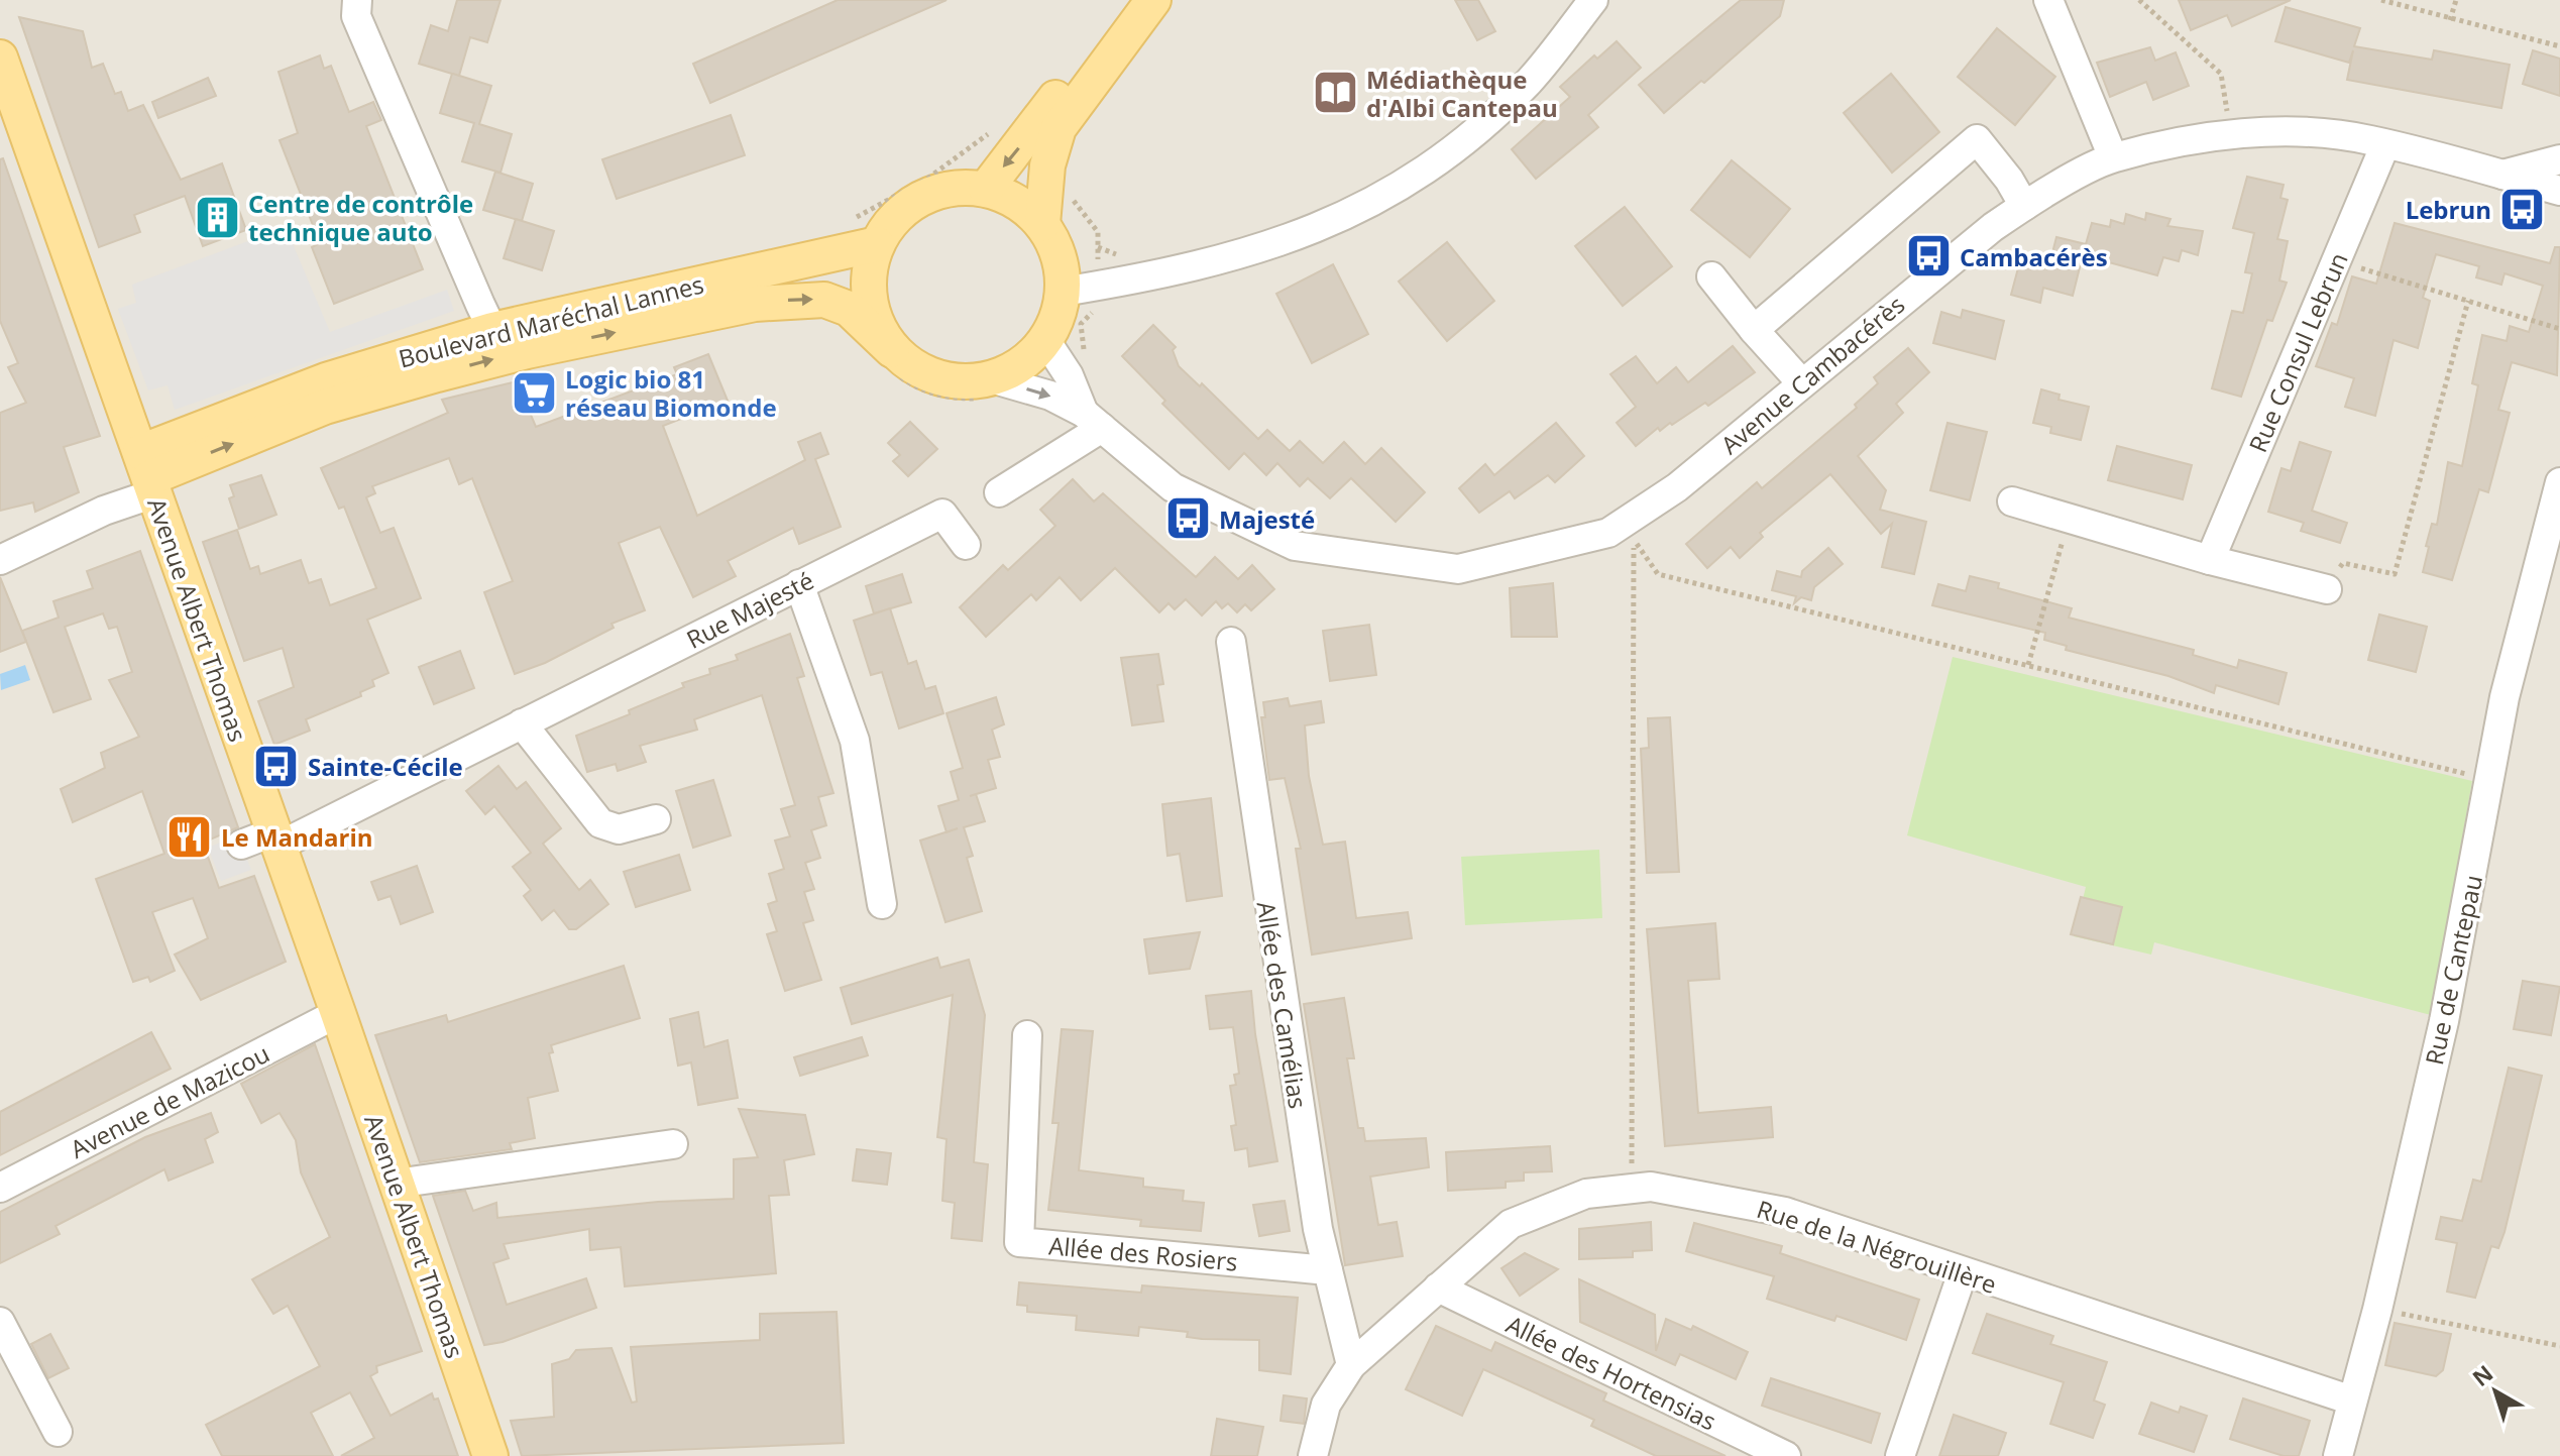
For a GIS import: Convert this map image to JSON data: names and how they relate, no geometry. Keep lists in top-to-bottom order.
{
  "streets": {
    "main road": ["Boulevard Maréchal Lannes", "Avenue Albert Thomas"],
    "street": [
      "Rue Consul Lebrun",
      "Avenue Cambacérès",
      "Rue Majesté",
      "Rue de Cantepau",
      "Allée des Camélias",
      "Avenue de Mazicou",
      "Rue de la Négrouillère",
      "Allée des Rosiers",
      "Allée des Hortensias"
    ]
  },
  "crossings": [
    ["Boulevard Maréchal Lannes", "Avenue Cambacérès"],
    ["Boulevard Maréchal Lannes", "Avenue Albert Thomas"],
    ["Rue Consul Lebrun", "Avenue Cambacérès"],
    ["Rue Majesté", "Avenue Albert Thomas"],
    ["Avenue Albert Thomas", "Avenue de Mazicou"],
    ["Rue de Cantepau", "Rue de la Négrouillère"],
    ["Allée des Camélias", "Rue de la Négrouillère"],
    ["Allée des Camélias", "Allée des Rosiers"],
    ["Rue de la Négrouillère", "Allée des Hortensias"]
  ],
  "places": {
    "library": ["Médiathèque d'Albi Cantepau"],
    "bus stop": [
      "Lebrun",
      "Cambacérès",
      "Majesté",
      "Sainte-Cécile"
    ],
    "building": ["Centre de contrôle technique auto"],
    "supermarket": ["Logic bio 81 réseau Biomonde"],
    "restaurant": ["Le Mandarin"]
  },
  "north": "top left"
}
